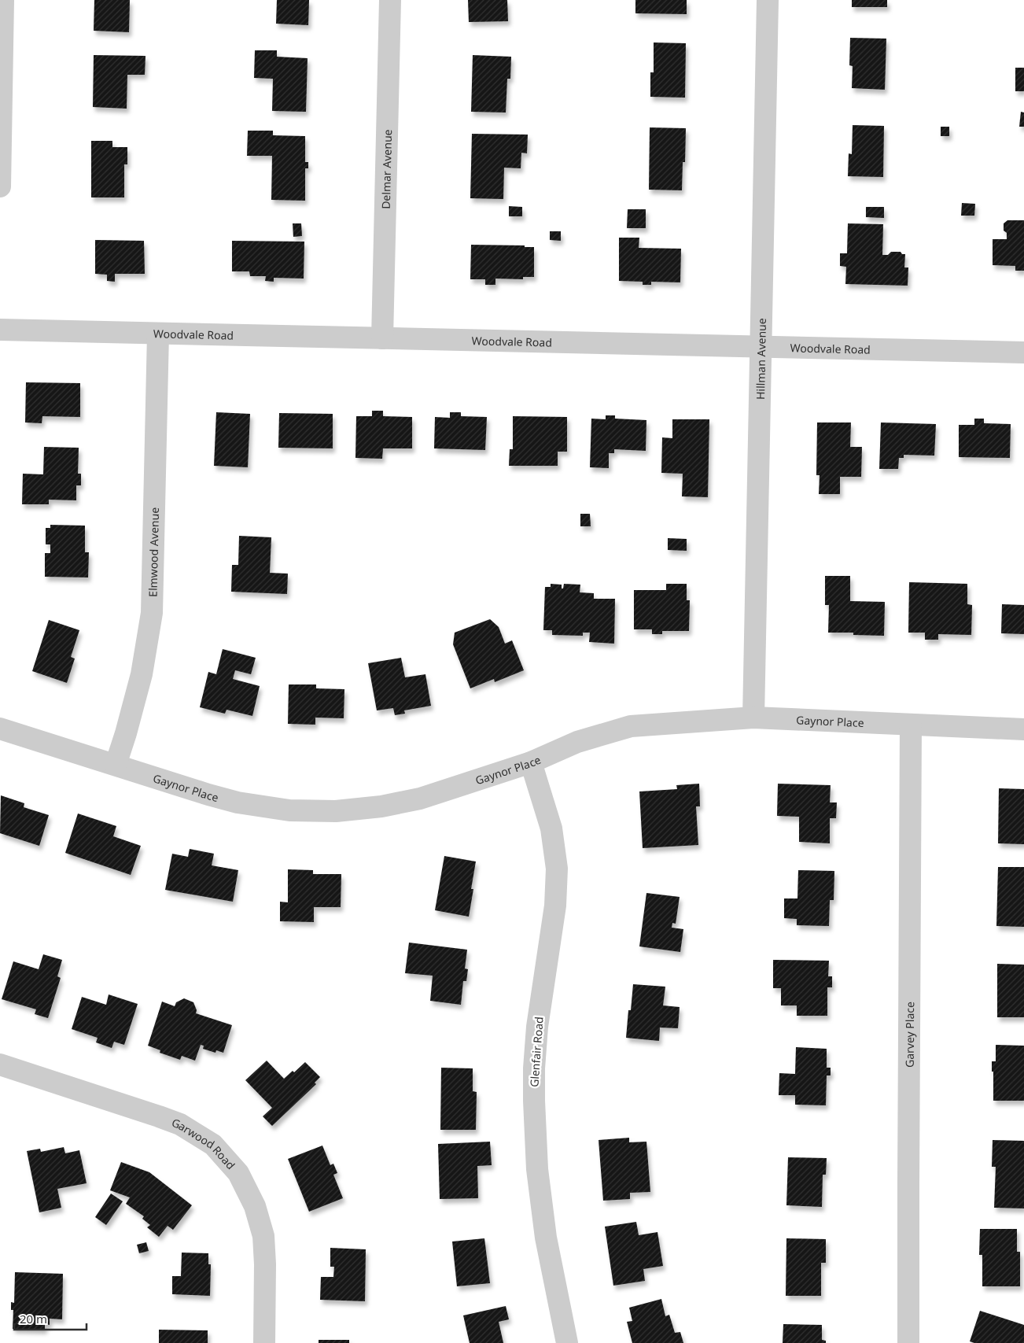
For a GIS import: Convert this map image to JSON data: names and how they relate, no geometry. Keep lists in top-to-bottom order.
{
  "streets": {
    "street": [
      "Delmar Avenue",
      "Woodvale Road",
      "Hillman Avenue",
      "Elmwood Avenue",
      "Gaynor Place",
      "Garvey Place",
      "Glenfair Road",
      "Garwood Road"
    ]
  },
  "crossings": [
    ["Delmar Avenue", "Woodvale Road"],
    ["Woodvale Road", "Hillman Avenue"],
    ["Woodvale Road", "Elmwood Avenue"],
    ["Hillman Avenue", "Gaynor Place"],
    ["Elmwood Avenue", "Gaynor Place"],
    ["Gaynor Place", "Garvey Place"],
    ["Gaynor Place", "Glenfair Road"]
  ],
  "scale_bar": "20 m"
}
